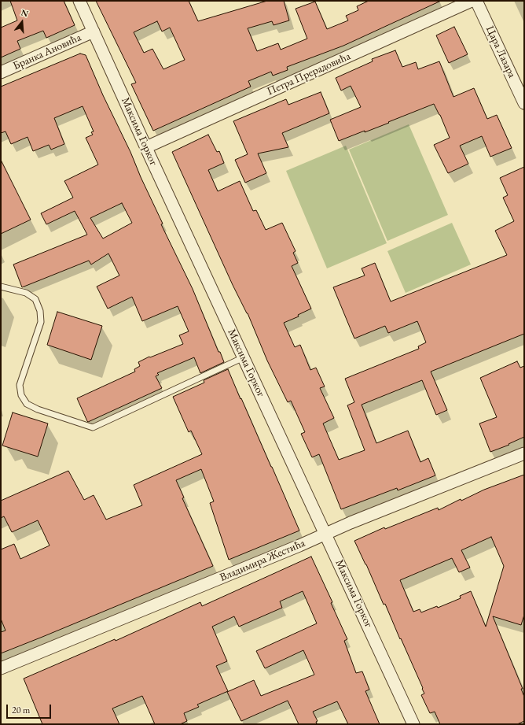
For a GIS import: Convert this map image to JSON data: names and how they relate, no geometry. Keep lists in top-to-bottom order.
{
  "streets": {
    "street": [
      "Бранка Ановића",
      "Цара Лазара",
      "Петра Прерадовића",
      "Максима Горког",
      "Владимира Жестића"
    ]
  },
  "crossings": [
    ["Бранка Ановића", "Максима Горког"],
    ["Петра Прерадовића", "Максима Горког"],
    ["Максима Горког", "Владимира Жестића"]
  ],
  "scale_bar": "20 m",
  "north": "top"
}
